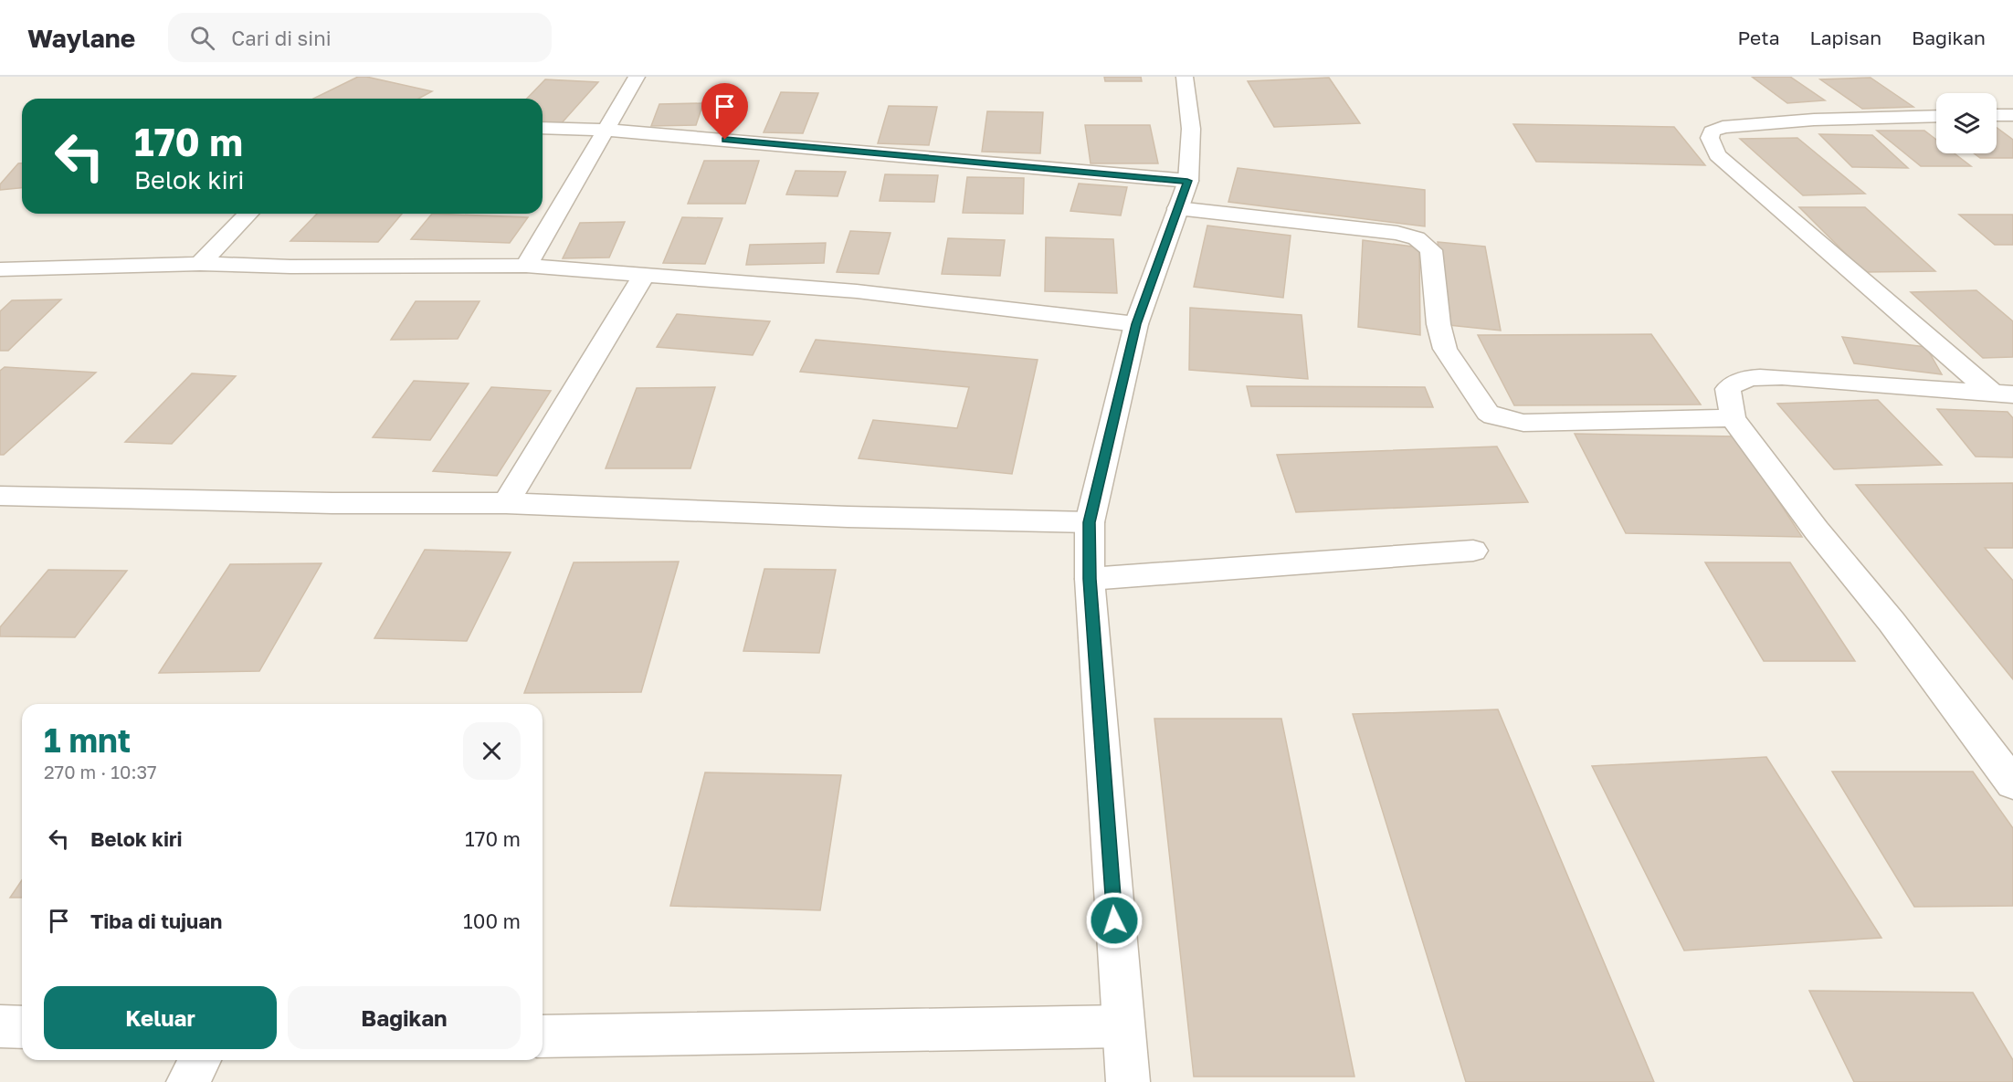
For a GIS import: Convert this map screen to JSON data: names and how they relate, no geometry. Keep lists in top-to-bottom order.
{
  "page": {
    "header": "Waylane",
    "search": "Cari di sini",
    "nav": ["Peta", "Lapisan", "Bagikan"],
    "turn": ["170 m", "Belok kiri"],
    "heading": ["1 mnt", "270 m · 10:37"],
    "list": [
      {
        "name": "Belok kiri",
        "value": "170 m"
      },
      {
        "name": "Tiba di tujuan",
        "value": "100 m"
      }
    ],
    "buttons": ["Keluar", "Bagikan"]
  }
}
